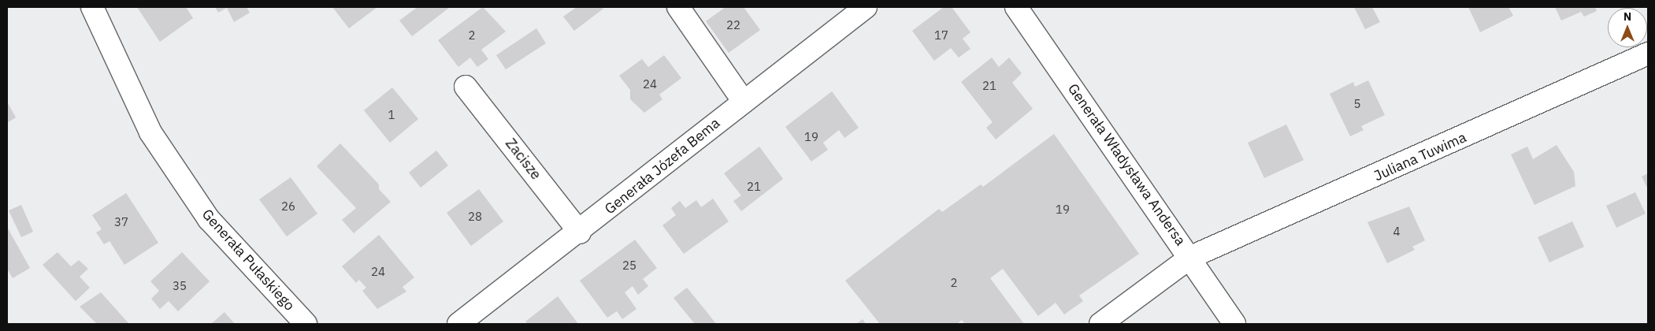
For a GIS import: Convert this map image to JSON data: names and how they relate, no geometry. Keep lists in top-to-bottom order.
{
  "streets": {
    "street": [
      "Juliana Tuwima",
      "Zacisze",
      "Generała Władysława Andersa",
      "Generała Józefa Bema",
      "Generała Pułaskiego"
    ]
  },
  "crossings": [
    ["Juliana Tuwima", "Generała Władysława Andersa"],
    ["Zacisze", "Generała Józefa Bema"]
  ],
  "house_numbers": [
    "22",
    "2",
    "17",
    "24",
    "21",
    "5",
    "1",
    "19",
    "21",
    "26",
    "19",
    "28",
    "37",
    "4",
    "25",
    "24",
    "2",
    "35"
  ],
  "north": "top"
}
